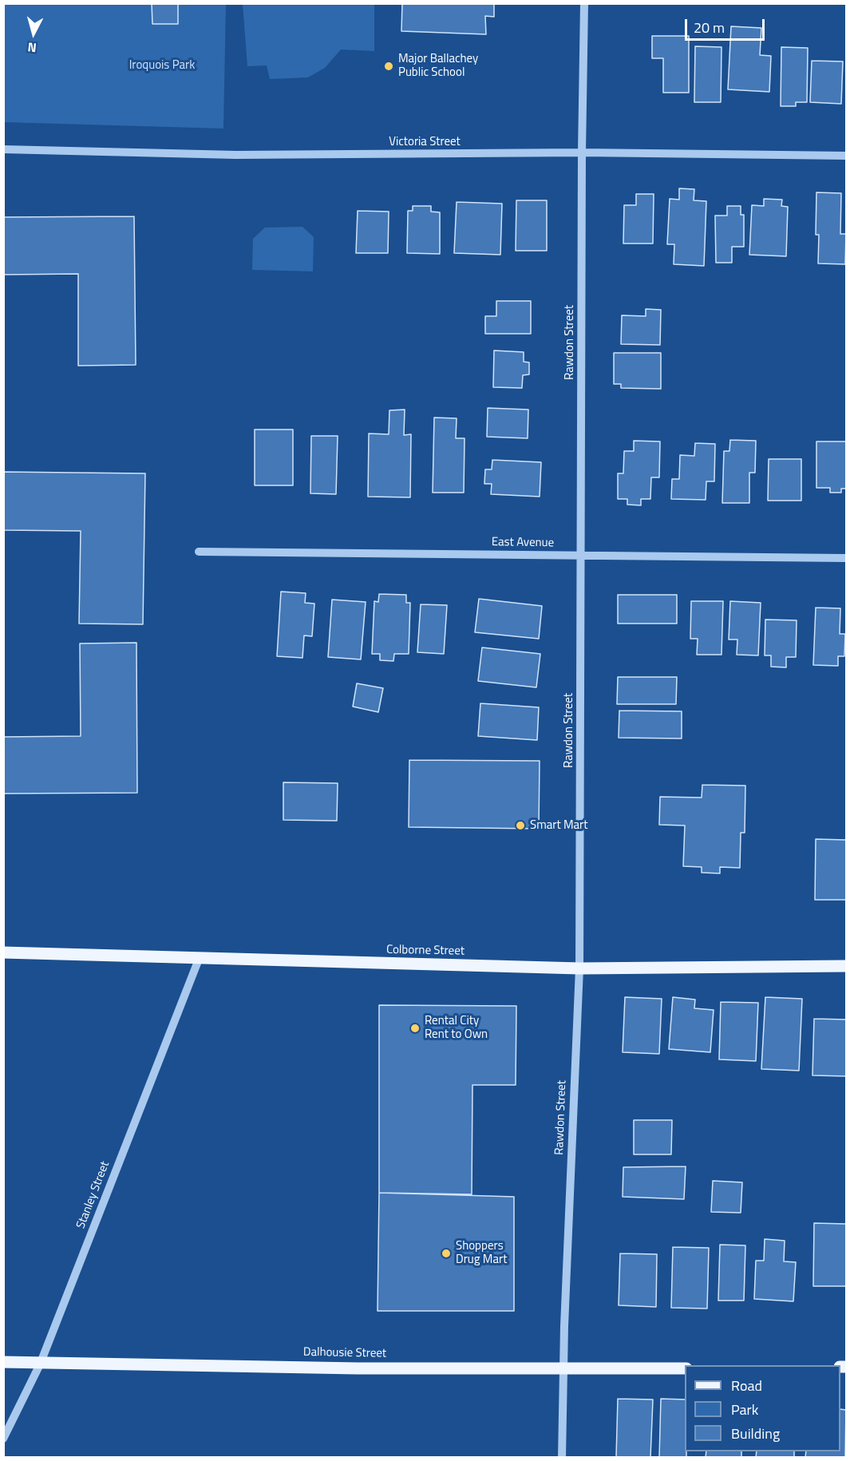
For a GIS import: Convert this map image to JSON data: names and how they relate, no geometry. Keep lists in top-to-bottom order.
{
  "streets": {
    "main road": ["Colborne Street", "Dalhousie Street"],
    "street": [
      "Victoria Street",
      "Rawdon Street",
      "East Avenue",
      "Stanley Street"
    ]
  },
  "crossings": [
    ["Victoria Street", "Rawdon Street"],
    ["Rawdon Street", "East Avenue"],
    ["Rawdon Street", "Colborne Street"],
    ["Rawdon Street", "Dalhousie Street"],
    ["Colborne Street", "Stanley Street"],
    ["Stanley Street", "Dalhousie Street"]
  ],
  "parks": ["Iroquois Park"],
  "places": [
    "Major Ballachey Public School",
    "Smart Mart",
    "Rental City Rent to Own",
    "Shoppers Drug Mart"
  ],
  "legend": ["Road", "Park", "Building"],
  "scale_bar": "20 m",
  "north": "bottom"
}
